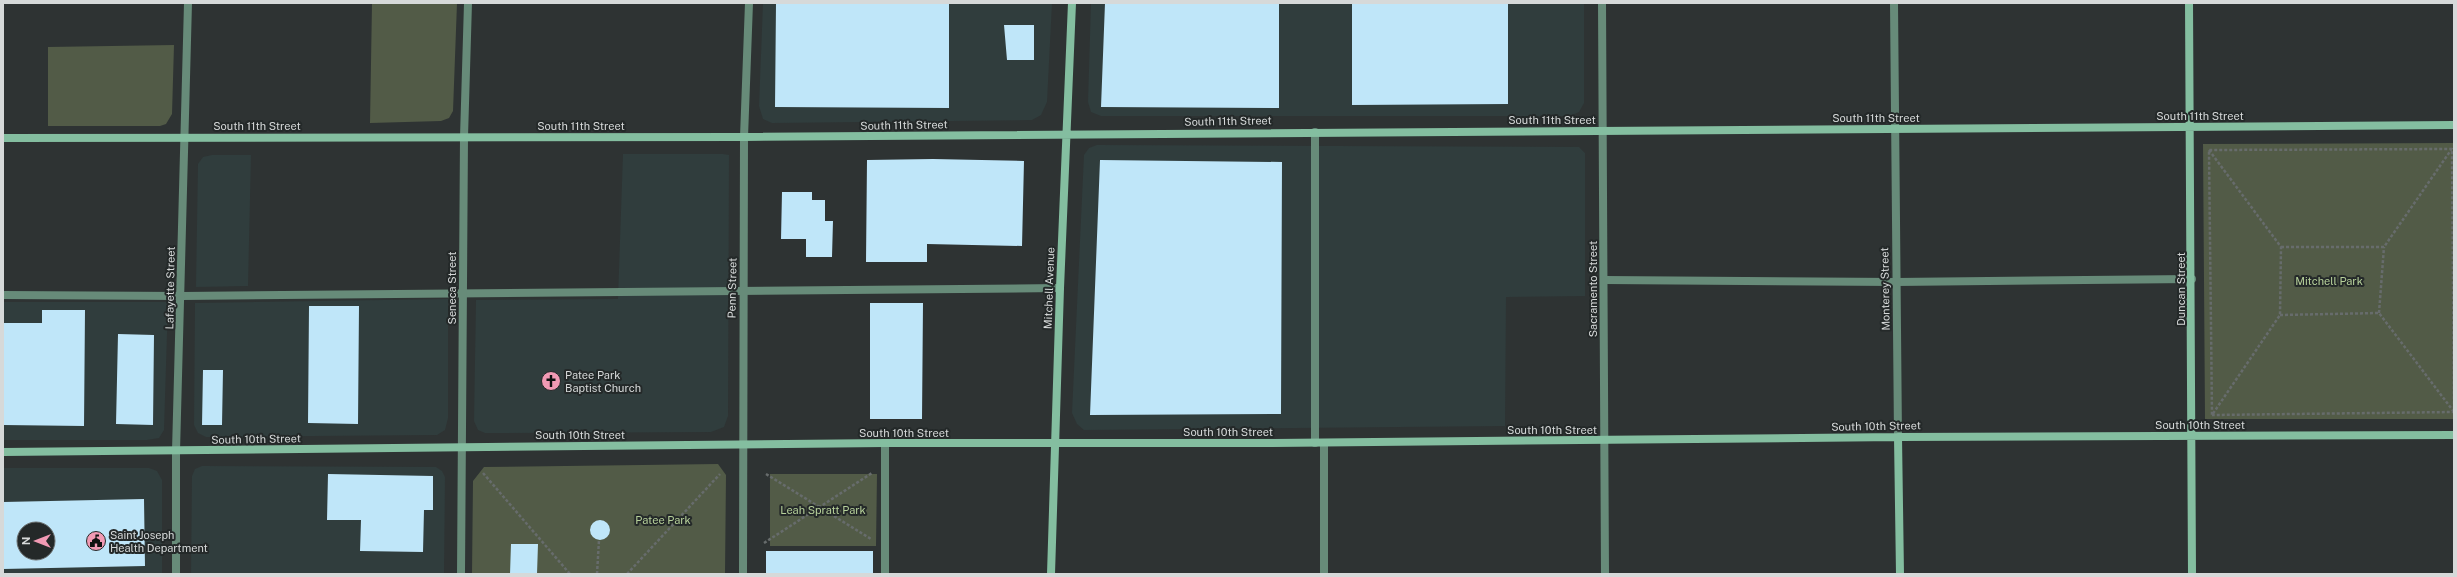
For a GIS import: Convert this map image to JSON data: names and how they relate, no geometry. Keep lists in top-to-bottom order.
{
  "streets": {
    "street": [
      "South 11th Street",
      "Lafayette Street",
      "Seneca Street",
      "Penn Street",
      "Mitchell Avenue",
      "Sacramento Street",
      "Monterey Street",
      "Duncan Street",
      "South 10th Street"
    ]
  },
  "crossings": [
    ["South 11th Street", "Lafayette Street"],
    ["South 11th Street", "Seneca Street"],
    ["South 11th Street", "Penn Street"],
    ["South 11th Street", "Mitchell Avenue"],
    ["South 11th Street", "Sacramento Street"],
    ["South 11th Street", "Monterey Street"],
    ["South 11th Street", "Duncan Street"],
    ["Lafayette Street", "South 10th Street"],
    ["Seneca Street", "South 10th Street"],
    ["Penn Street", "South 10th Street"],
    ["Mitchell Avenue", "South 10th Street"],
    ["Sacramento Street", "South 10th Street"],
    ["Monterey Street", "South 10th Street"],
    ["Duncan Street", "South 10th Street"]
  ],
  "parks": ["Mitchell Park", "Leah Spratt Park", "Patee Park"],
  "places": {
    "church": ["Patee Park Baptist Church"],
    "public building": ["Saint Joseph Health Department"]
  },
  "north": "left"
}
